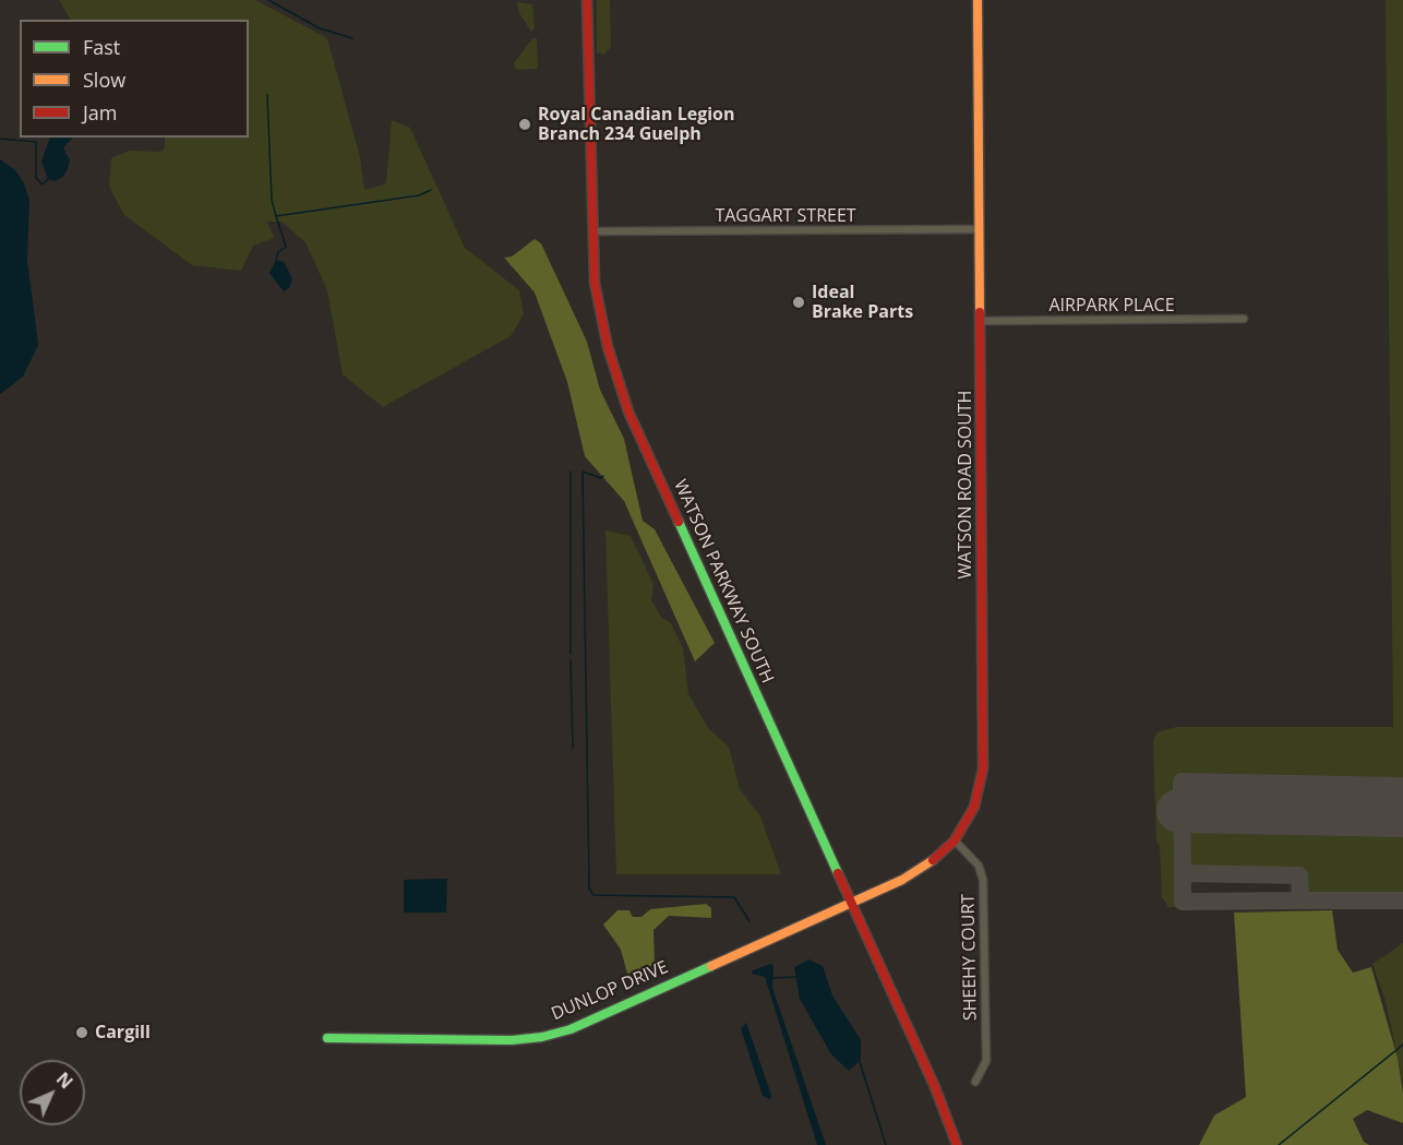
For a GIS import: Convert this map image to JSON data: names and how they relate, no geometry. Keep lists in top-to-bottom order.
{
  "streets": {
    "street": [
      "TAGGART STREET",
      "AIRPARK PLACE",
      "WATSON ROAD SOUTH",
      "WATSON PARKWAY SOUTH",
      "SHEEHY COURT",
      "DUNLOP DRIVE"
    ]
  },
  "crossings": [
    ["TAGGART STREET", "WATSON ROAD SOUTH"],
    ["TAGGART STREET", "WATSON PARKWAY SOUTH"],
    ["AIRPARK PLACE", "WATSON ROAD SOUTH"],
    ["WATSON ROAD SOUTH", "WATSON PARKWAY SOUTH"],
    ["WATSON ROAD SOUTH", "SHEEHY COURT"],
    ["WATSON ROAD SOUTH", "DUNLOP DRIVE"],
    ["WATSON PARKWAY SOUTH", "DUNLOP DRIVE"]
  ],
  "places": ["Royal Canadian Legion Branch 234 Guelph", "Ideal Brake Parts", "Cargill"],
  "legend": ["Fast", "Slow", "Jam"],
  "north": "top right"
}
